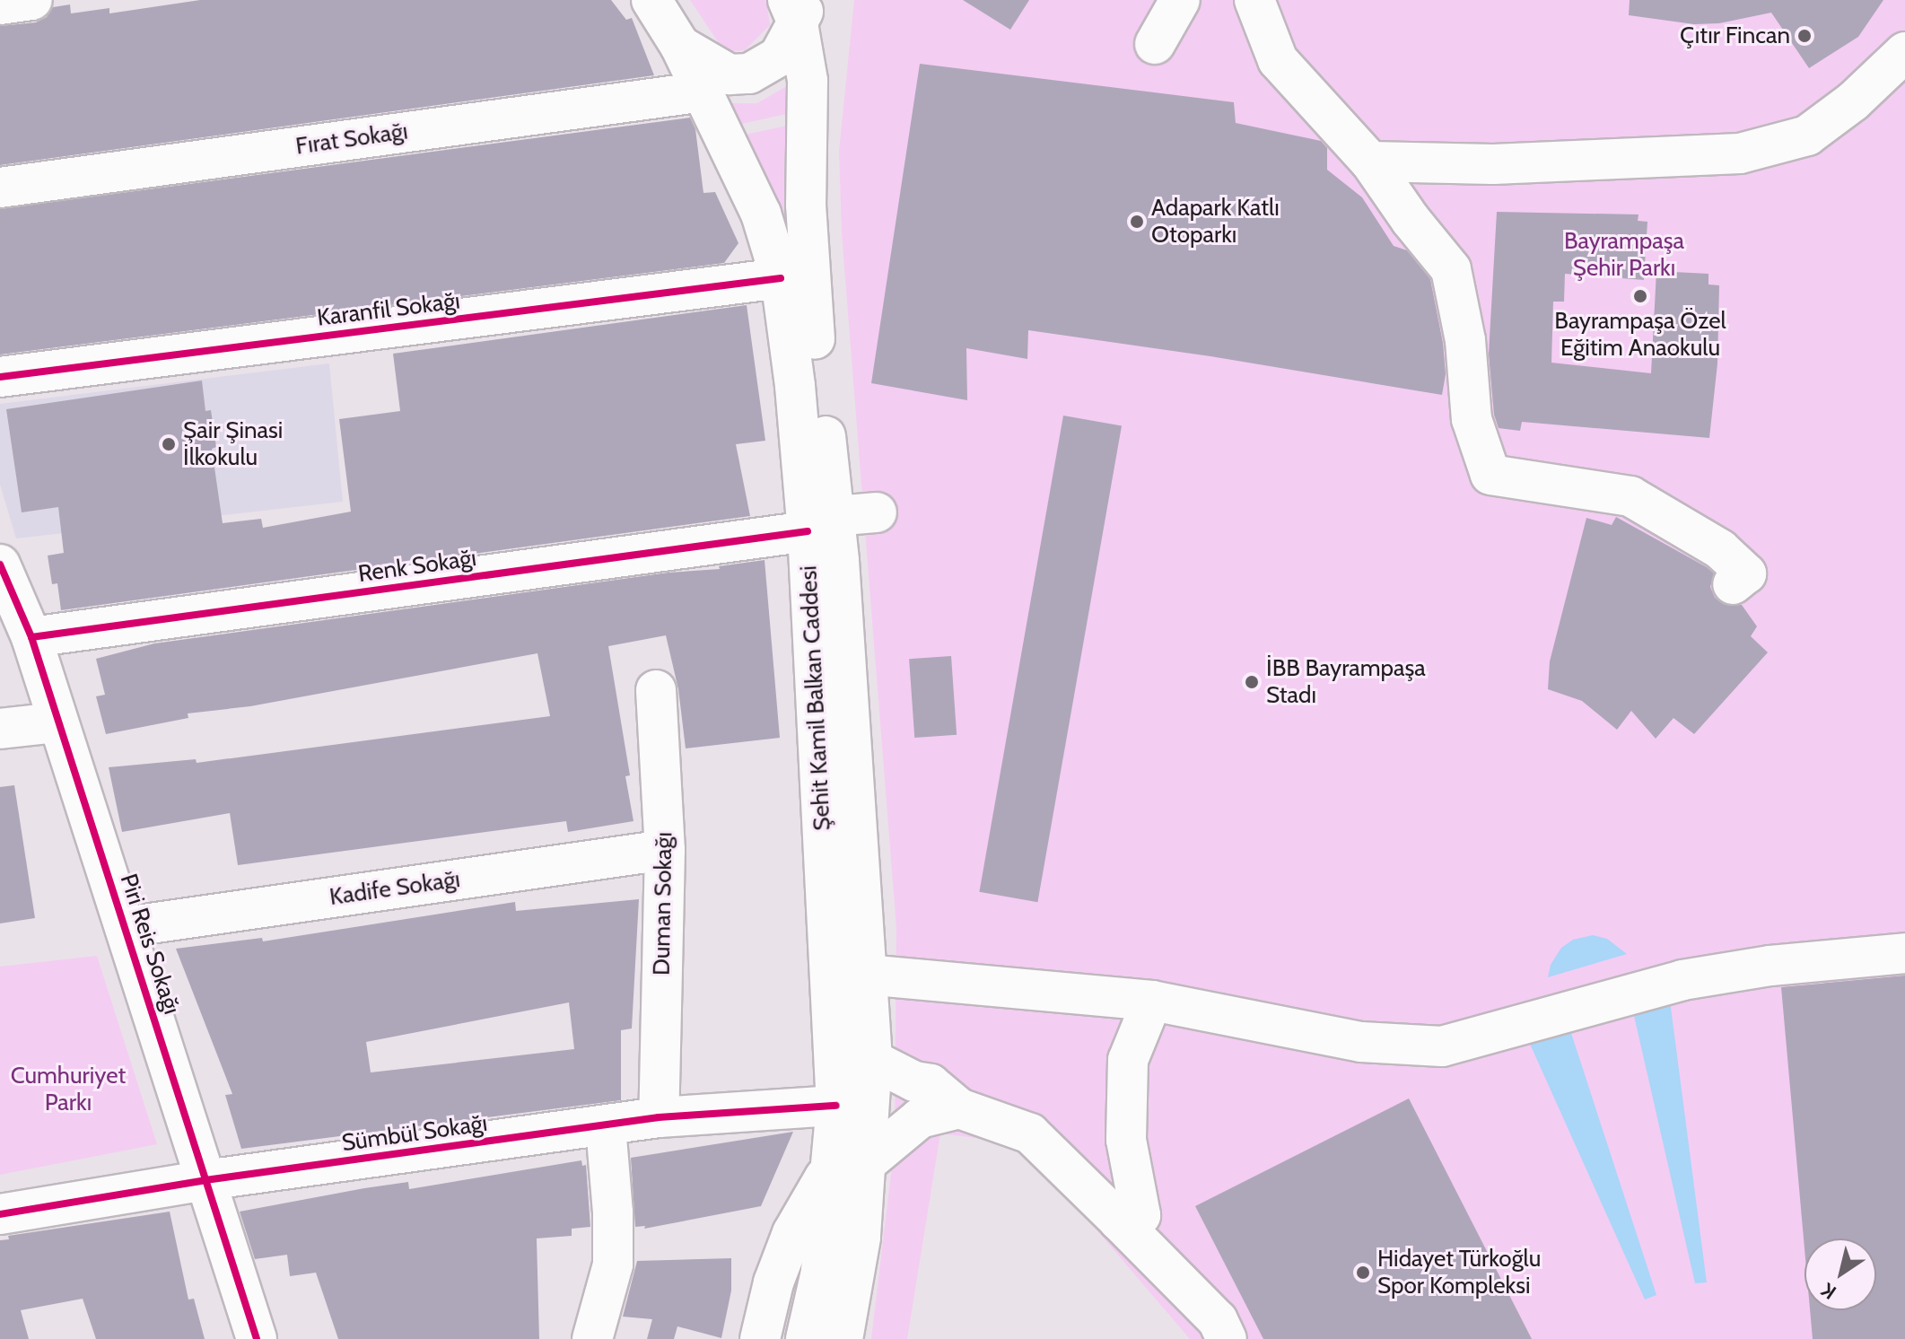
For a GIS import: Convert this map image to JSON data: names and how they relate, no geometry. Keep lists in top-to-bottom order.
{
  "streets": {
    "street": [
      "Fırat Sokağı",
      "Karanfil Sokağı",
      "Renk Sokağı",
      "Şehit Kamil Balkan Caddesi",
      "Kadife Sokağı",
      "Duman Sokağı",
      "Piri Reis Sokağı",
      "Sümbül Sokağı"
    ]
  },
  "crossings": [
    ["Fırat Sokağı", "Şehit Kamil Balkan Caddesi"],
    ["Karanfil Sokağı", "Şehit Kamil Balkan Caddesi"],
    ["Renk Sokağı", "Şehit Kamil Balkan Caddesi"],
    ["Renk Sokağı", "Piri Reis Sokağı"],
    ["Şehit Kamil Balkan Caddesi", "Sümbül Sokağı"],
    ["Kadife Sokağı", "Duman Sokağı"],
    ["Kadife Sokağı", "Piri Reis Sokağı"],
    ["Duman Sokağı", "Sümbül Sokağı"],
    ["Piri Reis Sokağı", "Sümbül Sokağı"]
  ],
  "parks": ["Bayrampaşa Şehir Parkı", "Cumhuriyet Parkı"],
  "places": [
    "Çıtır Fincan",
    "Adapark Katlı Otoparkı",
    "Bayrampaşa Özel Eğitim Anaokulu",
    "Şair Şinasi İlkokulu",
    "İBB Bayrampaşa Stadı",
    "Hidayet Türkoğlu Spor Kompleksi"
  ],
  "north": "bottom left"
}
